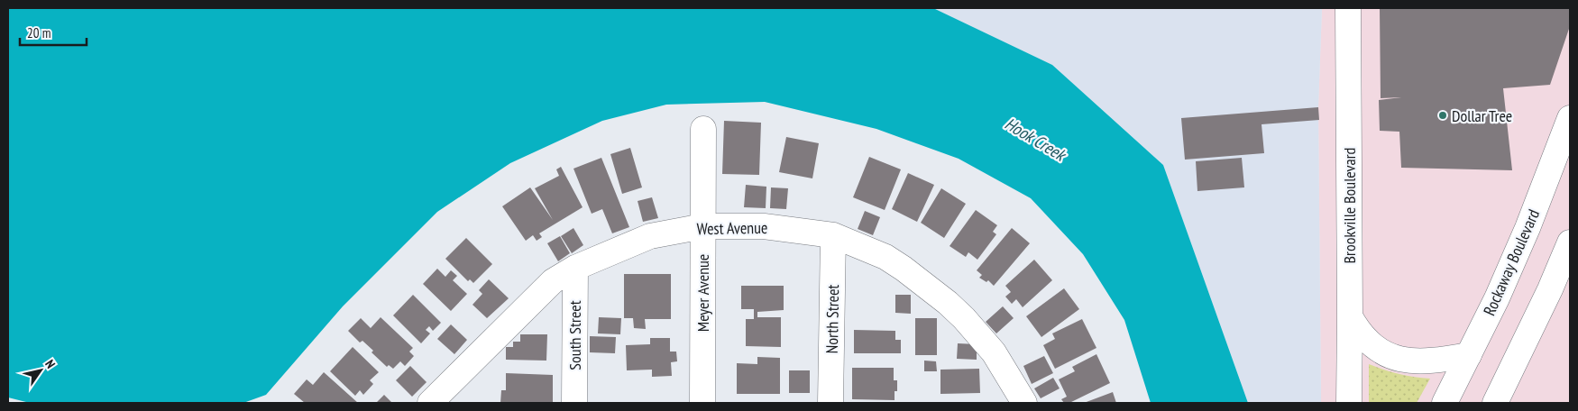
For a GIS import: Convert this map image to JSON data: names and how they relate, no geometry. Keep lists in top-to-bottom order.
{
  "streets": {
    "main road": [
      "Brookville Boulevard",
      "West Avenue",
      "Rockaway Boulevard",
      "Meyer Avenue",
      "North Street",
      "South Street"
    ]
  },
  "crossings": [
    ["West Avenue", "Meyer Avenue"],
    ["West Avenue", "North Street"],
    ["West Avenue", "South Street"]
  ],
  "water": ["Hook Creek"],
  "places": ["Dollar Tree"],
  "scale_bar": "20 m",
  "north": "top right"
}
